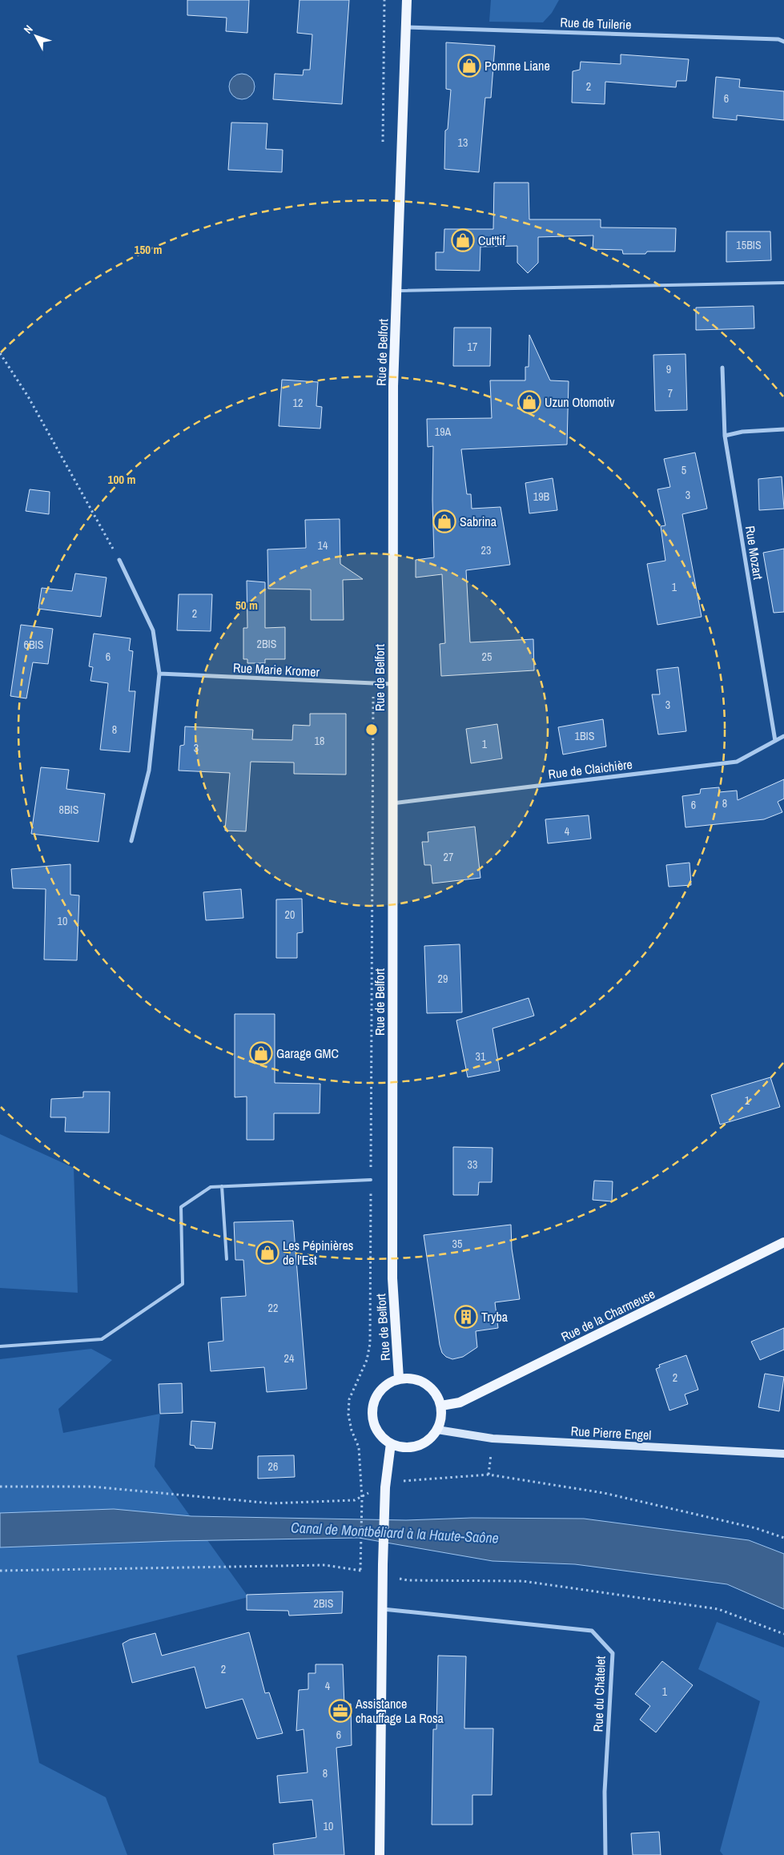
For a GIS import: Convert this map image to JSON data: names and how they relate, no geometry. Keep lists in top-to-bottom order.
{
  "streets": {
    "main road": ["Rue de Belfort", "Rue de la Charmeuse"],
    "street": [
      "Rue de Tuilerie",
      "Rue Mozart",
      "Rue Marie Kromer",
      "Rue de Claichière",
      "Rue Pierre Engel",
      "Rue du Châtelet"
    ]
  },
  "crossings": [
    ["Rue de Tuilerie", "Rue de Belfort"],
    ["Rue de Belfort", "Rue Marie Kromer"],
    ["Rue de Belfort", "Rue de Claichière"],
    ["Rue de Belfort", "Rue de la Charmeuse"],
    ["Rue de Belfort", "Rue Pierre Engel"],
    ["Rue Mozart", "Rue de Claichière"],
    ["Rue de la Charmeuse", "Rue Pierre Engel"]
  ],
  "water": ["Canal de Montbéliard à la Haute-Saône"],
  "places": {
    "shop": [
      "Pomme Liane",
      "Cut'tif",
      "Uzun Otomotiv",
      "Sabrina",
      "Garage GMC",
      "Les Pépinières de l'Est"
    ],
    "building": ["Tryba"],
    "office": ["Assistance chauffage La Rosa"]
  },
  "house_numbers": [
    "2",
    "6",
    "13",
    "15BIS",
    "17",
    "9",
    "7",
    "12",
    "19A",
    "5",
    "3",
    "19B",
    "14",
    "23",
    "1",
    "2",
    "2BIS",
    "6BIS",
    "6",
    "25",
    "3",
    "8",
    "1BIS",
    "18",
    "1",
    "3",
    "8",
    "6",
    "8BIS",
    "4",
    "27",
    "20",
    "10",
    "29",
    "31",
    "1",
    "33",
    "35",
    "22",
    "24",
    "2",
    "26",
    "2BIS",
    "2",
    "4",
    "1",
    "6",
    "8",
    "10"
  ],
  "north": "top left",
  "rings": ["150 m", "100 m", "50 m"]
}
